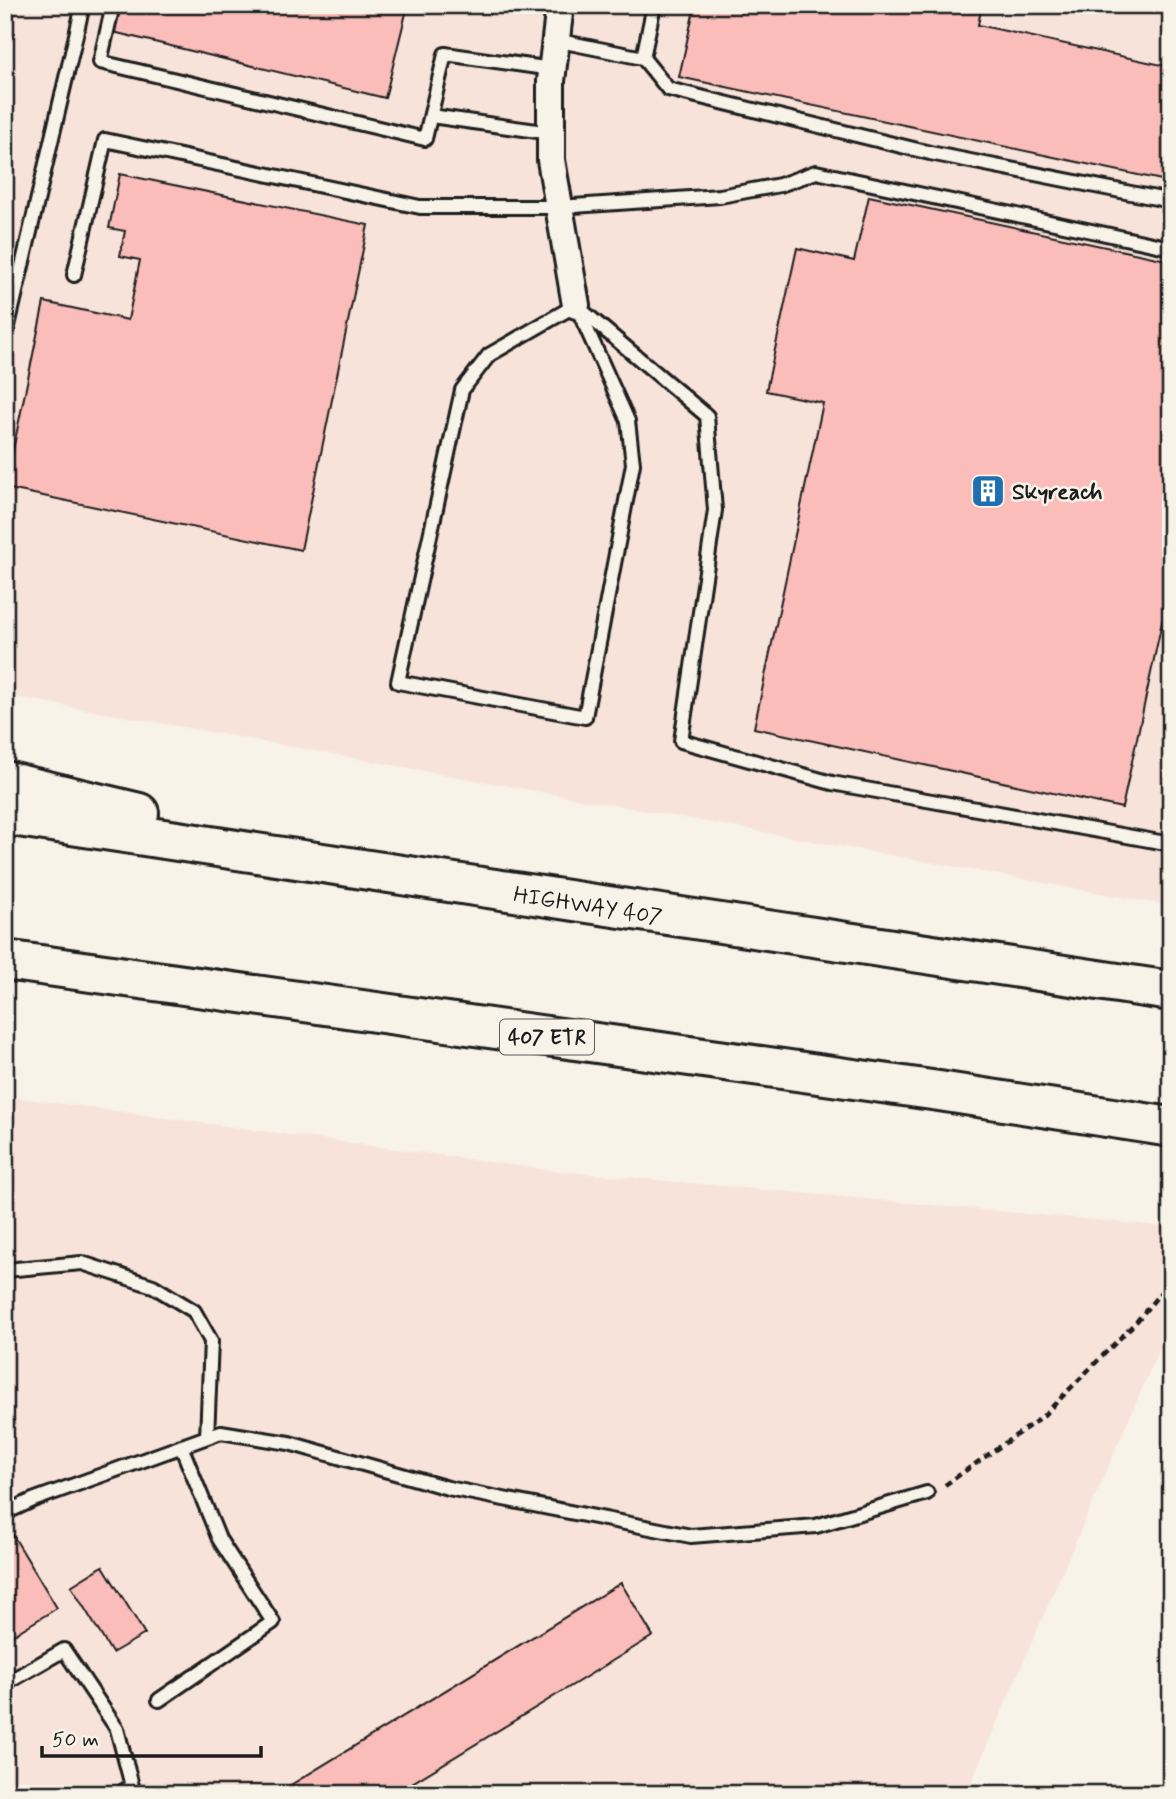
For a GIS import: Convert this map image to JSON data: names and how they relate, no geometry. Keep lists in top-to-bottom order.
{
  "streets": {
    "highway": ["HIGHWAY 407", "407 ETR"]
  },
  "places": {
    "building": ["Skyreach"]
  },
  "scale_bar": "50 m"
}
